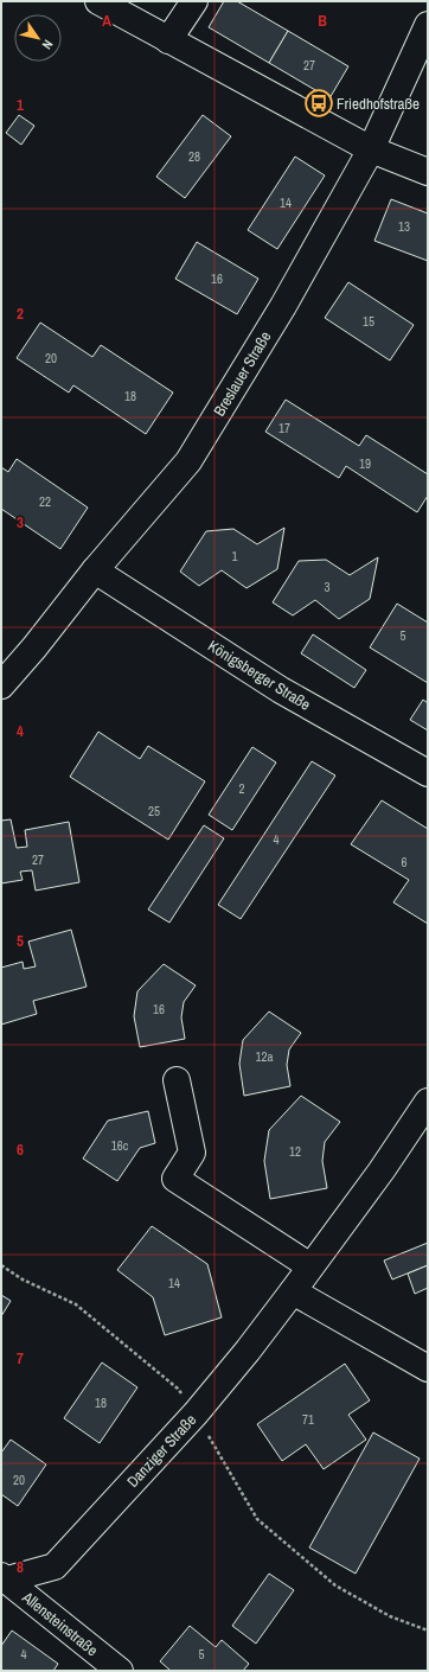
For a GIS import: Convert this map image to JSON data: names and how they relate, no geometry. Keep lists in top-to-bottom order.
{
  "streets": {
    "street": [
      "Breslauer Straße",
      "Königsberger Straße",
      "Danziger Straße",
      "Allensteinstraße"
    ]
  },
  "crossings": [
    ["Breslauer Straße", "Königsberger Straße"],
    ["Danziger Straße", "Allensteinstraße"]
  ],
  "places": {
    "bus stop": ["Friedhofstraße"]
  },
  "house_numbers": [
    "27",
    "28",
    "14",
    "13",
    "16",
    "15",
    "20",
    "18",
    "17",
    "19",
    "22",
    "1",
    "3",
    "5",
    "2",
    "25",
    "4",
    "27",
    "6",
    "16",
    "12a",
    "16c",
    "12",
    "14",
    "18",
    "71",
    "20",
    "4",
    "5"
  ],
  "north": "bottom right",
  "grid": {
    "columns": ["A", "B"],
    "rows": [
      "1",
      "2",
      "3",
      "4",
      "5",
      "6",
      "7",
      "8"
    ]
  }
}
